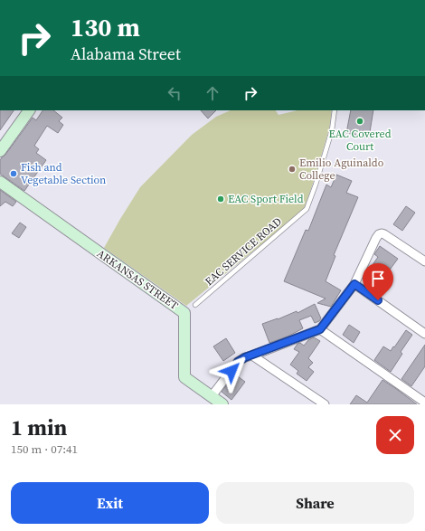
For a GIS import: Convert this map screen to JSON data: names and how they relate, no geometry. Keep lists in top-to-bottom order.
{
  "streets": {
    "street": ["ARKANSAS STREET"],
    "lane": ["EAC SERVICE ROAD"]
  },
  "places": [
    "EAC Covered Court",
    "Emilio Aguinaldo College",
    "Fish and Vegetable Section",
    "EAC Sport Field"
  ],
  "page": {
    "turn": ["130 m", "Alabama Street"],
    "heading": ["1 min", "150 m · 07:41"],
    "buttons": ["Exit", "Share"]
  }
}
